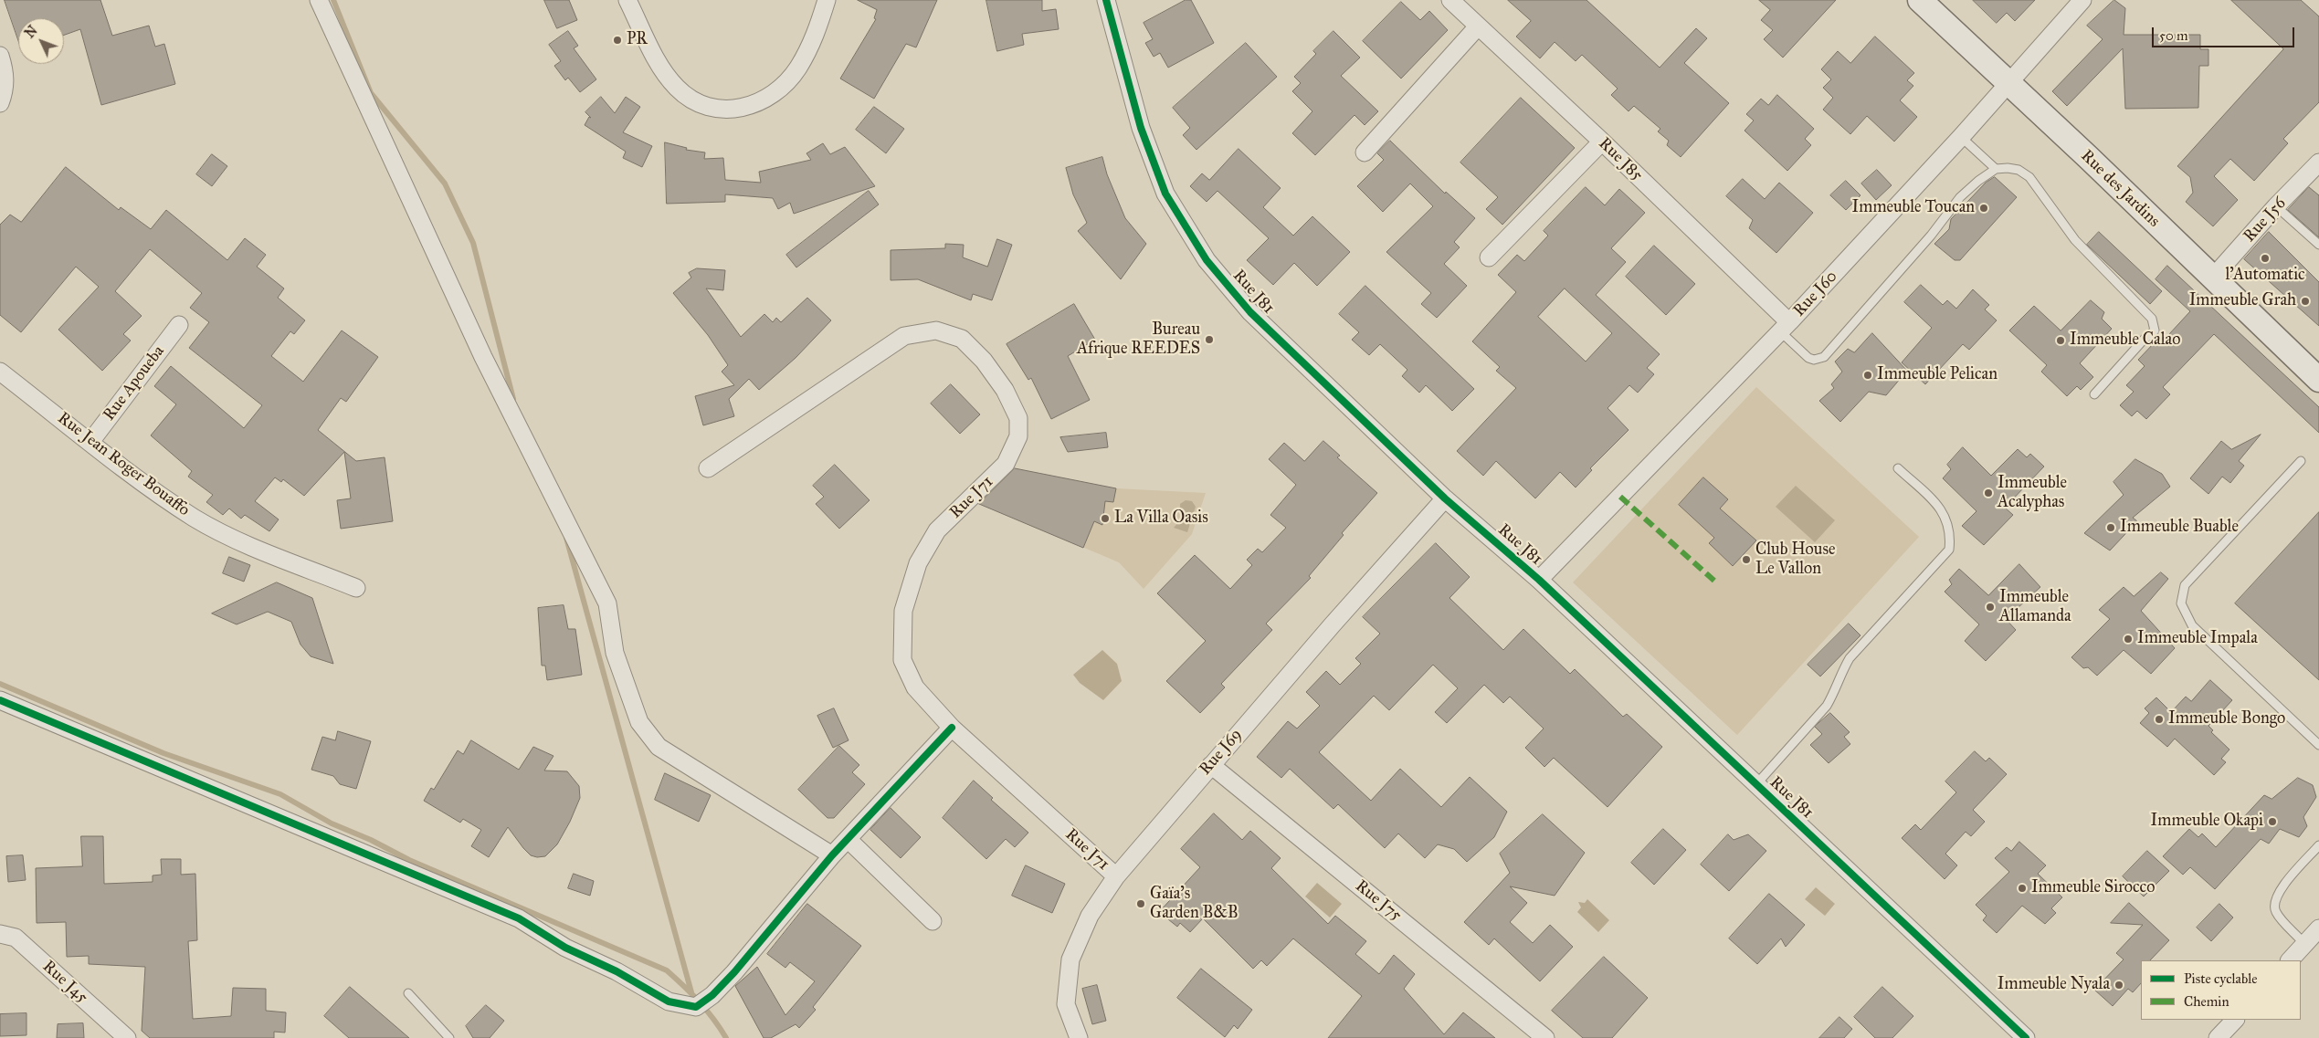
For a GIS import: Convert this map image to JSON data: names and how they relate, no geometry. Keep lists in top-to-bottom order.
{
  "streets": {
    "main road": ["Rue des Jardins"],
    "street": [
      "Rue J85",
      "Rue J56",
      "Rue J81",
      "Rue J60",
      "Rue Apoueba",
      "Rue Jean Roger Bouaffo",
      "Rue J71",
      "Rue J69",
      "Rue J75",
      "Rue J45"
    ]
  },
  "crossings": [
    ["Rue J85", "Rue J60"],
    ["Rue des Jardins", "Rue J56"],
    ["Rue des Jardins", "Rue J60"],
    ["Rue J81", "Rue J60"],
    ["Rue J81", "Rue J69"],
    ["Rue Apoueba", "Rue Jean Roger Bouaffo"],
    ["Rue J71", "Rue J69"],
    ["Rue J69", "Rue J75"]
  ],
  "places": [
    "PR",
    "Immeuble Toucan",
    "l'Automatic",
    "Immeuble Grah",
    "Bureau Afrique REEDES",
    "Immeuble Calao",
    "Immeuble Pelican",
    "Immeuble Acalyphas",
    "La Villa Oasis",
    "Immeuble Buable",
    "Club House Le Vallon",
    "Immeuble Allamanda",
    "Immeuble Impala",
    "Immeuble Bongo",
    "Immeuble Okapi",
    "Immeuble Sirocco",
    "Gaïa's Garden B&B",
    "Immeuble Nyala"
  ],
  "legend": ["Piste cyclable", "Chemin"],
  "scale_bar": "50 m",
  "north": "top left"
}
